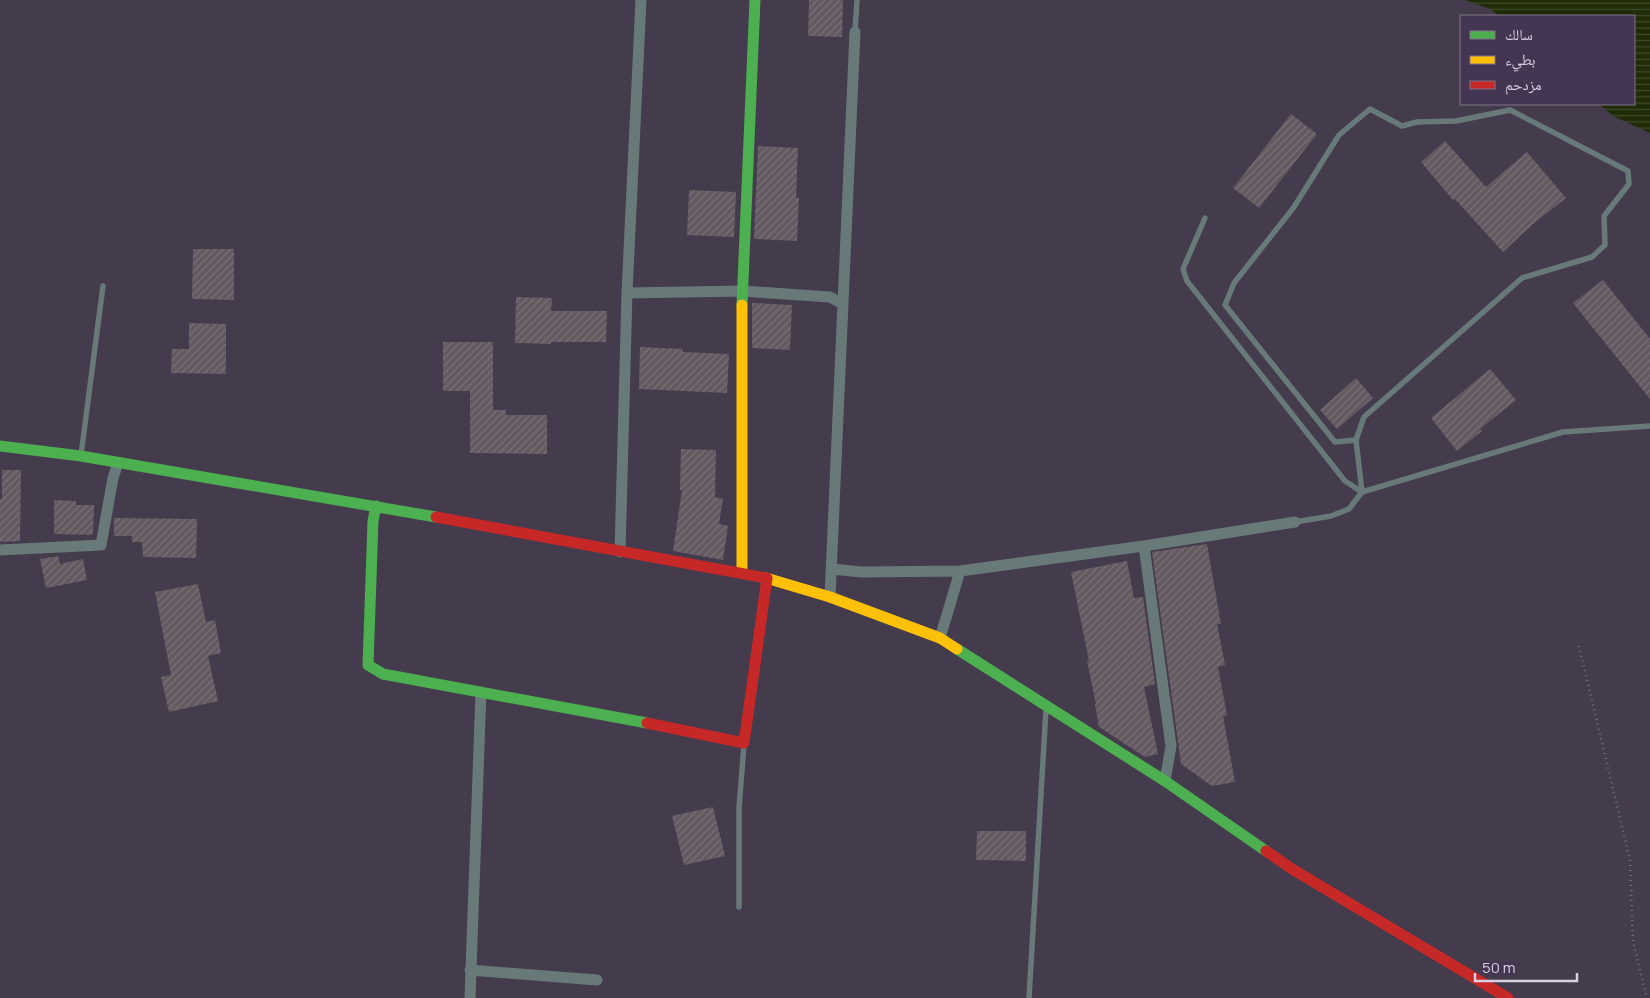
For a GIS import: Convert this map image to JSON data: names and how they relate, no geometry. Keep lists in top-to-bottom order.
{
  "legend": ["سالك", "بطيء", "مزدحم"],
  "scale_bar": "50 m"
}
